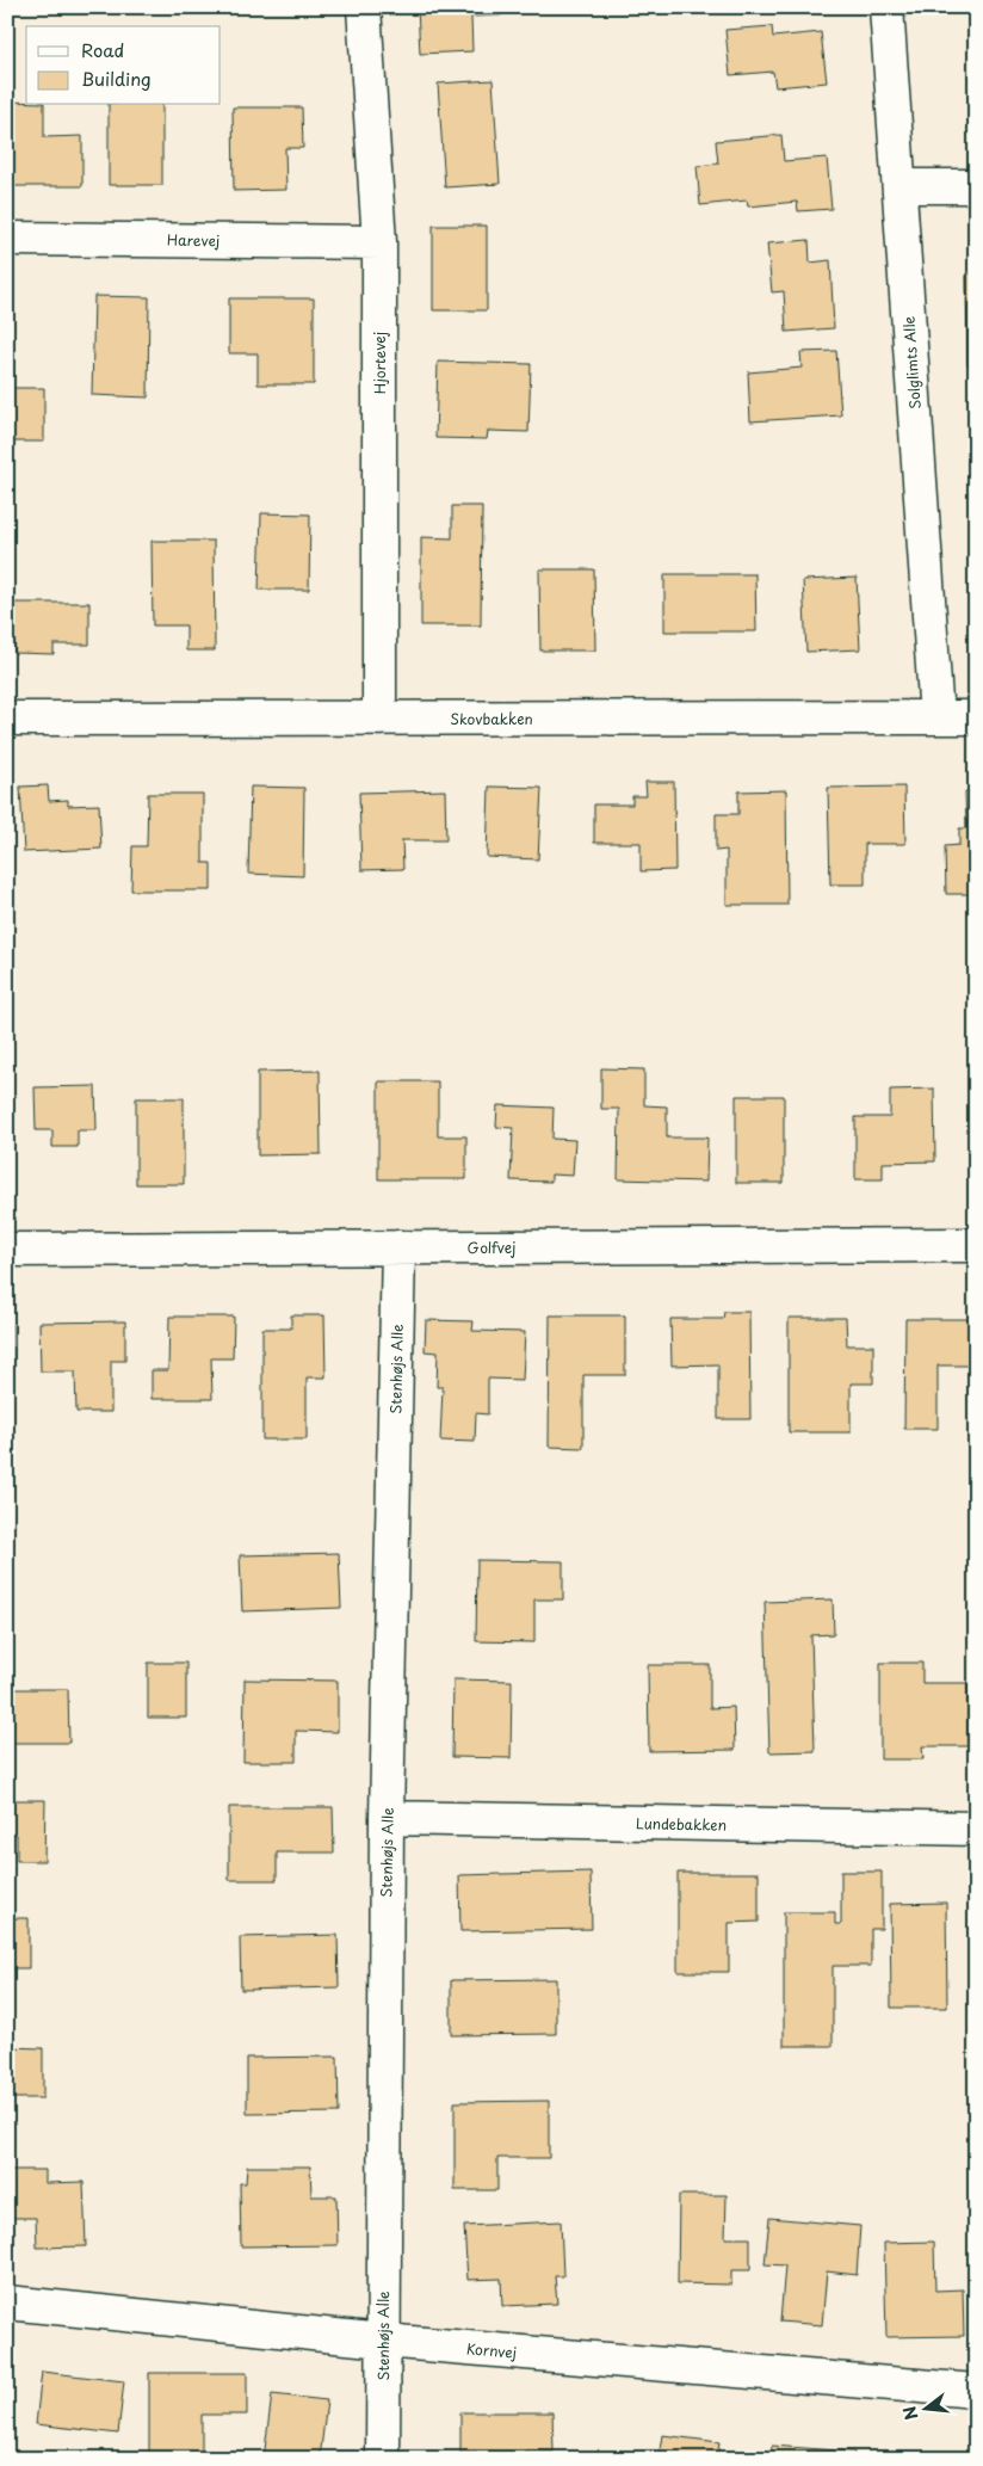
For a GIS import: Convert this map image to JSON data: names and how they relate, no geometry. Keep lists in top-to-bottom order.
{
  "streets": {
    "street": [
      "Harevej",
      "Hjortevej",
      "Solglimts Alle",
      "Skovbakken",
      "Golfvej",
      "Stenhøjs Alle",
      "Lundebakken",
      "Kornvej"
    ]
  },
  "crossings": [
    ["Harevej", "Hjortevej"],
    ["Hjortevej", "Skovbakken"],
    ["Solglimts Alle", "Skovbakken"],
    ["Golfvej", "Stenhøjs Alle"],
    ["Stenhøjs Alle", "Lundebakken"],
    ["Stenhøjs Alle", "Kornvej"]
  ],
  "legend": ["Road", "Building"],
  "north": "left"
}
